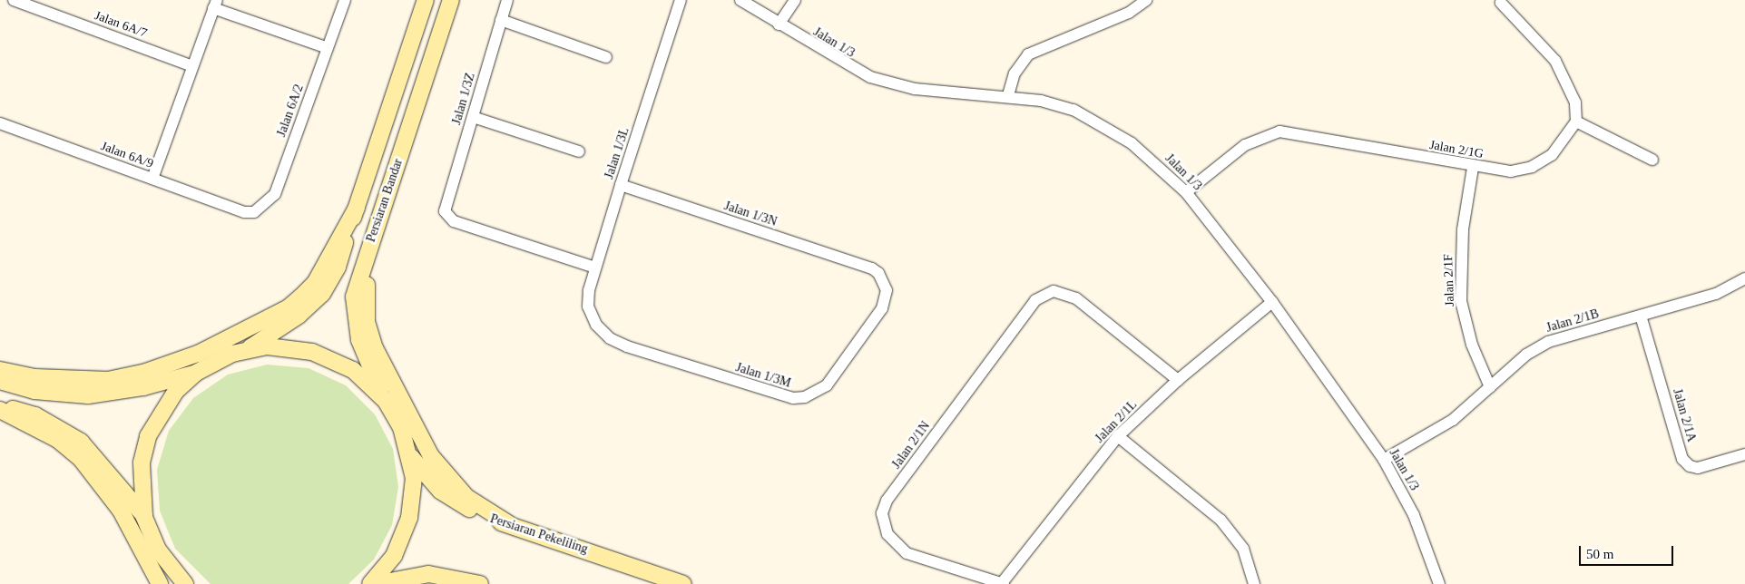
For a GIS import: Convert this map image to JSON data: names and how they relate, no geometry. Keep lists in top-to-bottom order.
{
  "streets": {
    "main road": ["Persiaran Bandar", "Persiaran Pekeliling"],
    "street": [
      "Jalan 6A/7",
      "Jalan 1/3",
      "Jalan 1/3Z",
      "Jalan 6A/2",
      "Jalan 2/1G",
      "Jalan 1/3L",
      "Jalan 6A/9",
      "Jalan 1/3N",
      "Jalan 2/1F",
      "Jalan 2/1B",
      "Jalan 1/3M",
      "Jalan 2/1A",
      "Jalan 2/1L",
      "Jalan 2/1N"
    ]
  },
  "crossings": [
    ["Jalan 1/3", "Jalan 2/1G"],
    ["Jalan 1/3", "Jalan 2/1B"],
    ["Jalan 1/3", "Jalan 2/1L"],
    ["Jalan 1/3Z", "Jalan 1/3L"],
    ["Jalan 6A/2", "Jalan 6A/9"],
    ["Jalan 2/1G", "Jalan 2/1F"],
    ["Jalan 1/3L", "Jalan 1/3N"],
    ["Jalan 1/3L", "Jalan 1/3M"],
    ["Jalan 1/3N", "Jalan 1/3M"],
    ["Jalan 2/1F", "Jalan 2/1B"],
    ["Jalan 2/1B", "Jalan 2/1A"],
    ["Jalan 2/1L", "Jalan 2/1N"]
  ],
  "scale_bar": "50 m"
}
